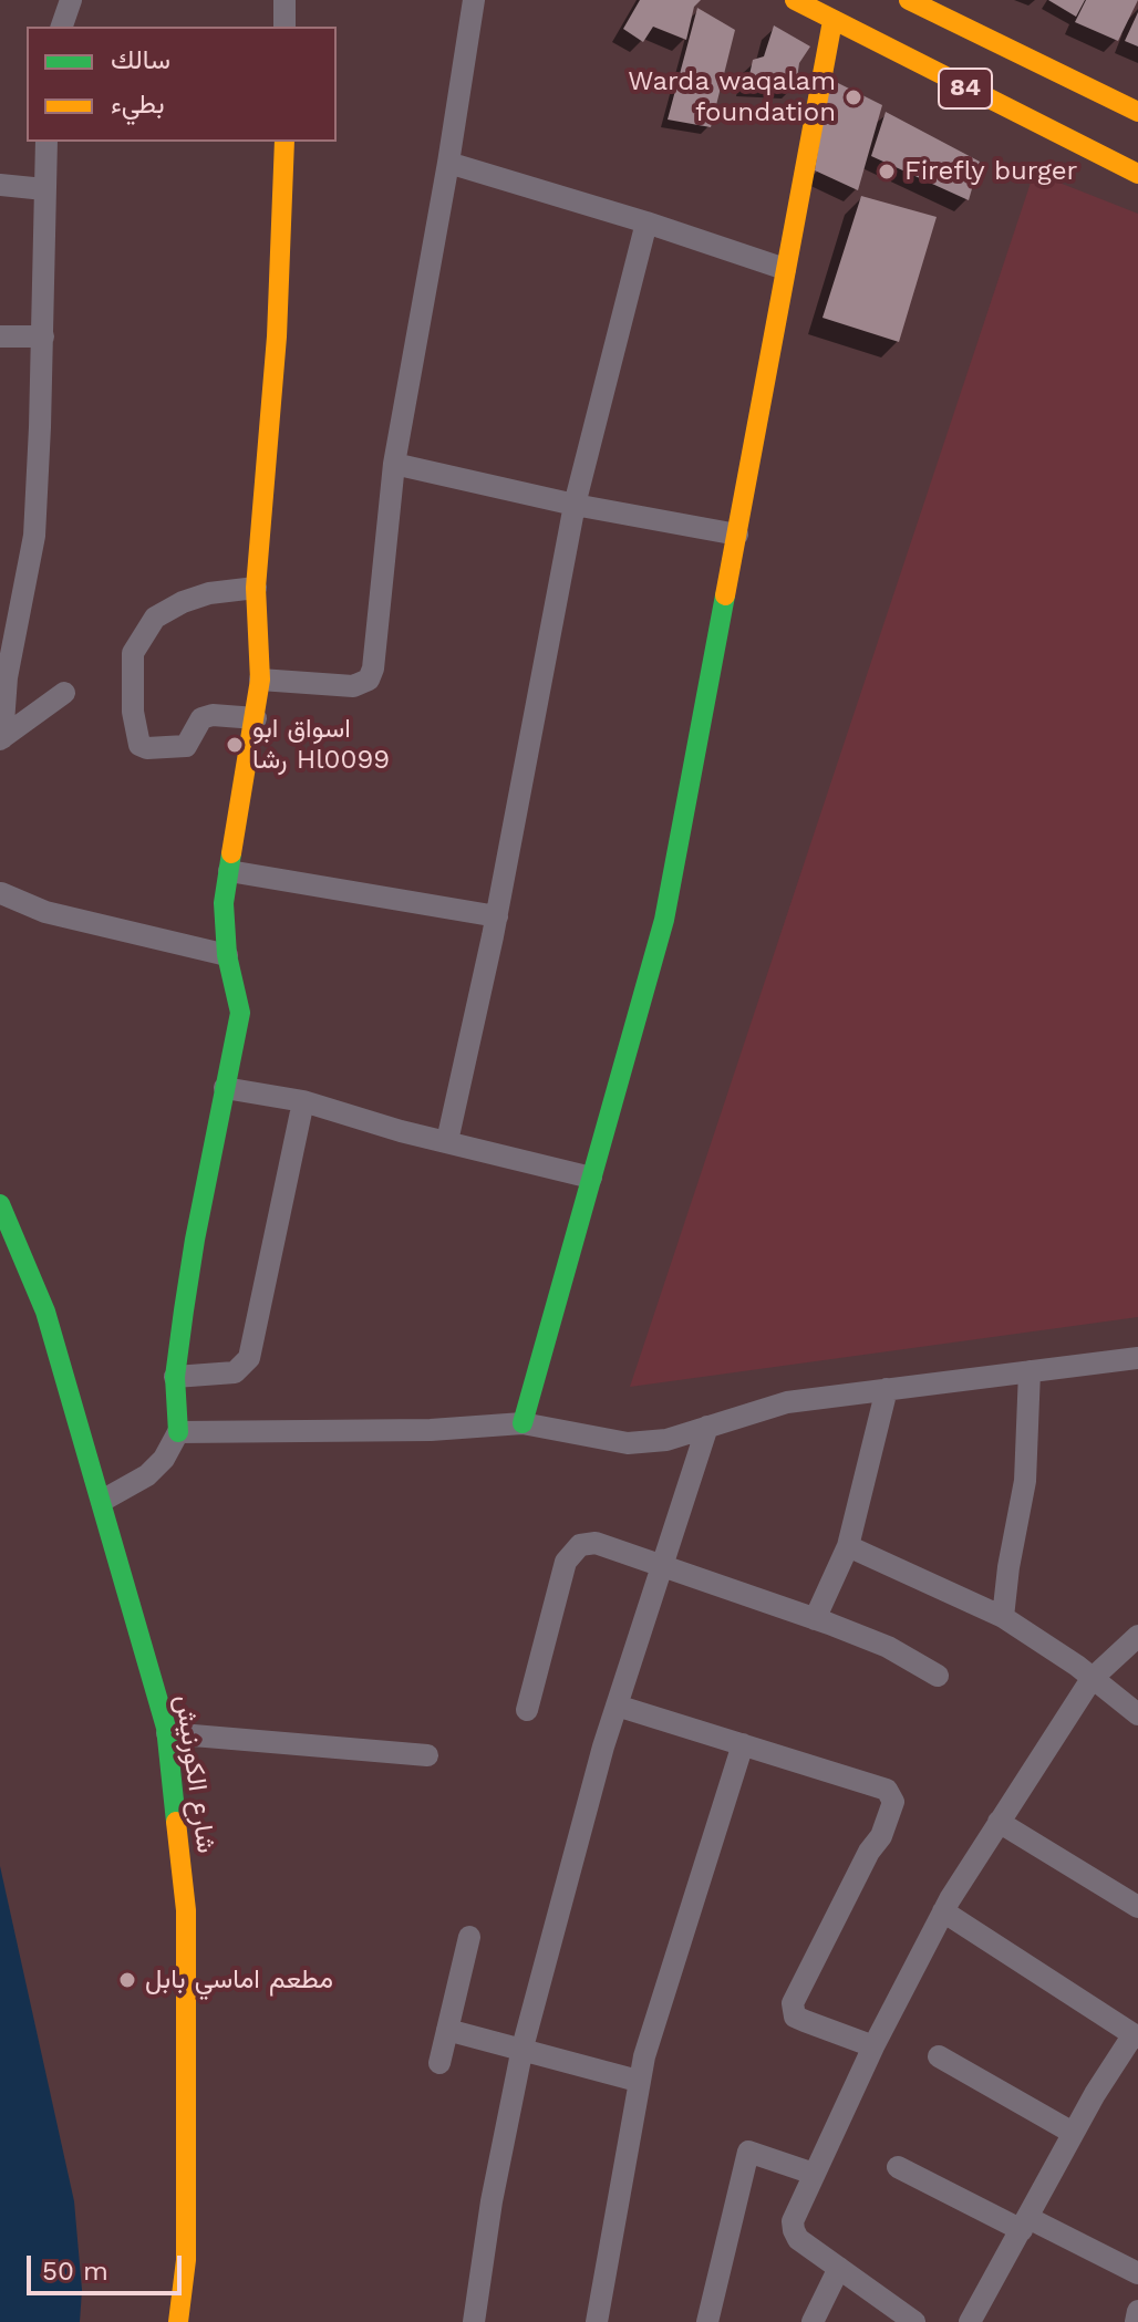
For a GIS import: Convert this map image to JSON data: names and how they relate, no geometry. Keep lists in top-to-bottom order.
{
  "streets": {
    "street": ["84", "شارع الكورنيش"]
  },
  "places": [
    "Warda waqalam foundation",
    "Firefly burger",
    "اسواق ابو رشا Hl0099",
    "مطعم اماسي بابل"
  ],
  "legend": ["سالك", "بطيء"],
  "scale_bar": "50 m"
}
